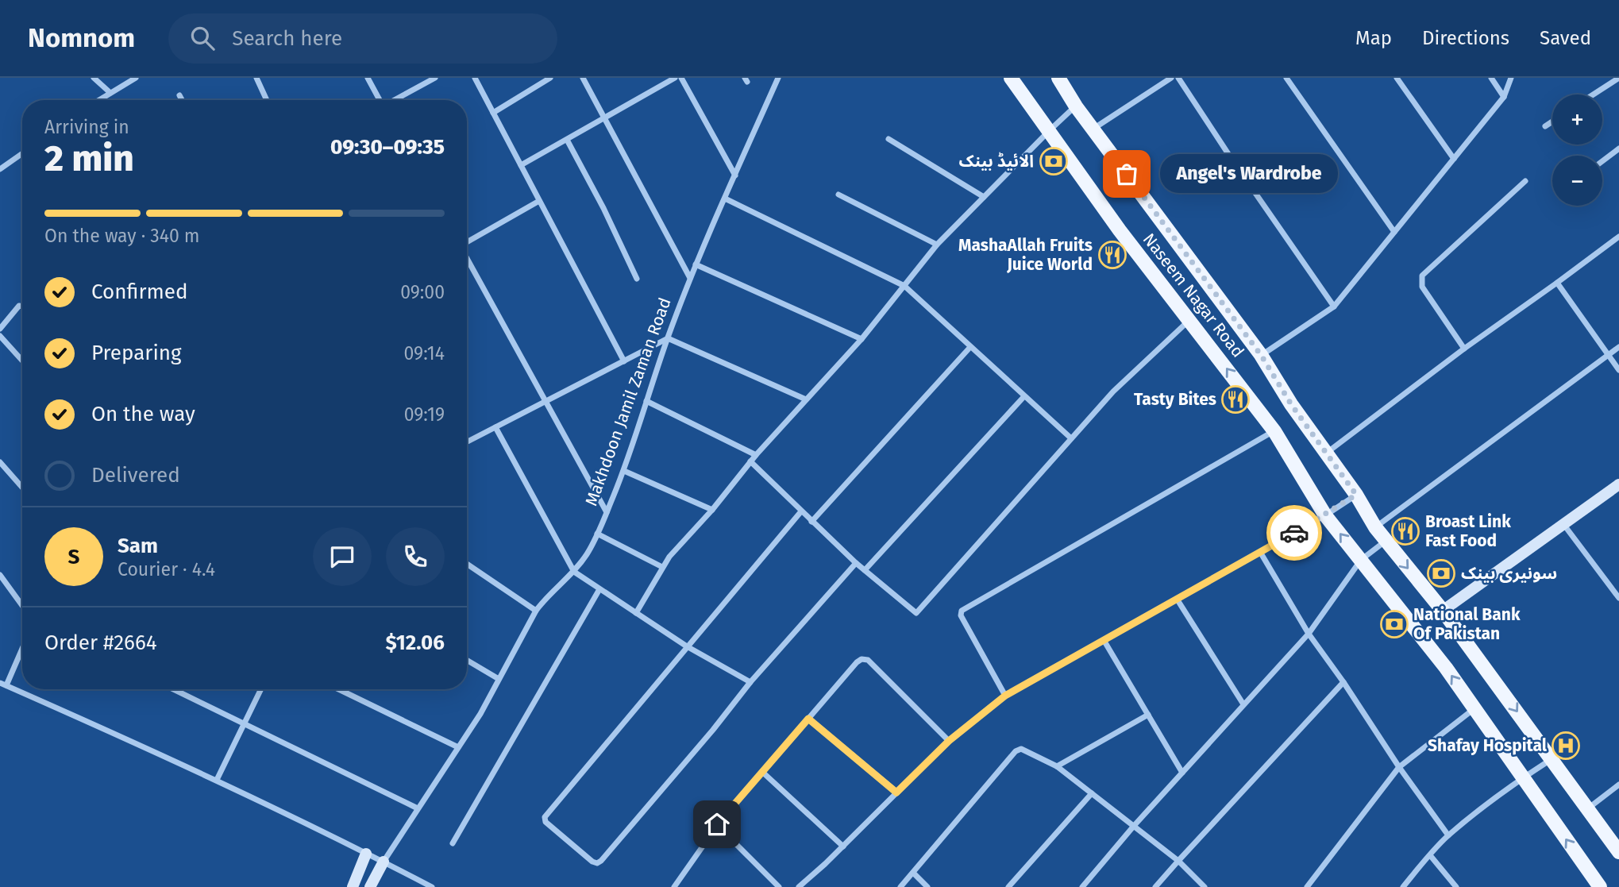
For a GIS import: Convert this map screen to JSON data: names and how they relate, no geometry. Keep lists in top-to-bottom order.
{
  "streets": {
    "main road": ["Naseem Nagar Road"],
    "street": ["Makhdoon Jamil Zaman Road"]
  },
  "places": {
    "bank": ["الائیڈ بینک", "سونیری بینک", "National Bank Of Pakistan"],
    "other": ["Angel's Wardrobe"],
    "restaurant": ["MashaAllah Fruits Juice World", "Tasty Bites", "Broast Link Fast Food"],
    "hospital": ["Shafay Hospital"]
  },
  "page": {
    "header": "Nomnom",
    "search": "Search here",
    "nav": ["Map", "Directions", "Saved"],
    "map_buttons": ["+", "−"],
    "heading": ["2 min", "Arriving in", "09:30–09:35"],
    "panel": [
      "Sam",
      "Courier · 4.4",
      "Order #2664",
      "$12.06"
    ],
    "bubble": "Angel's Wardrobe",
    "bar": "On the way · 340 m",
    "list": [
      ["Confirmed", "09:00"],
      ["Preparing", "09:14"],
      ["On the way", "09:19"],
      "Delivered"
    ],
    "round": "S"
  }
}
